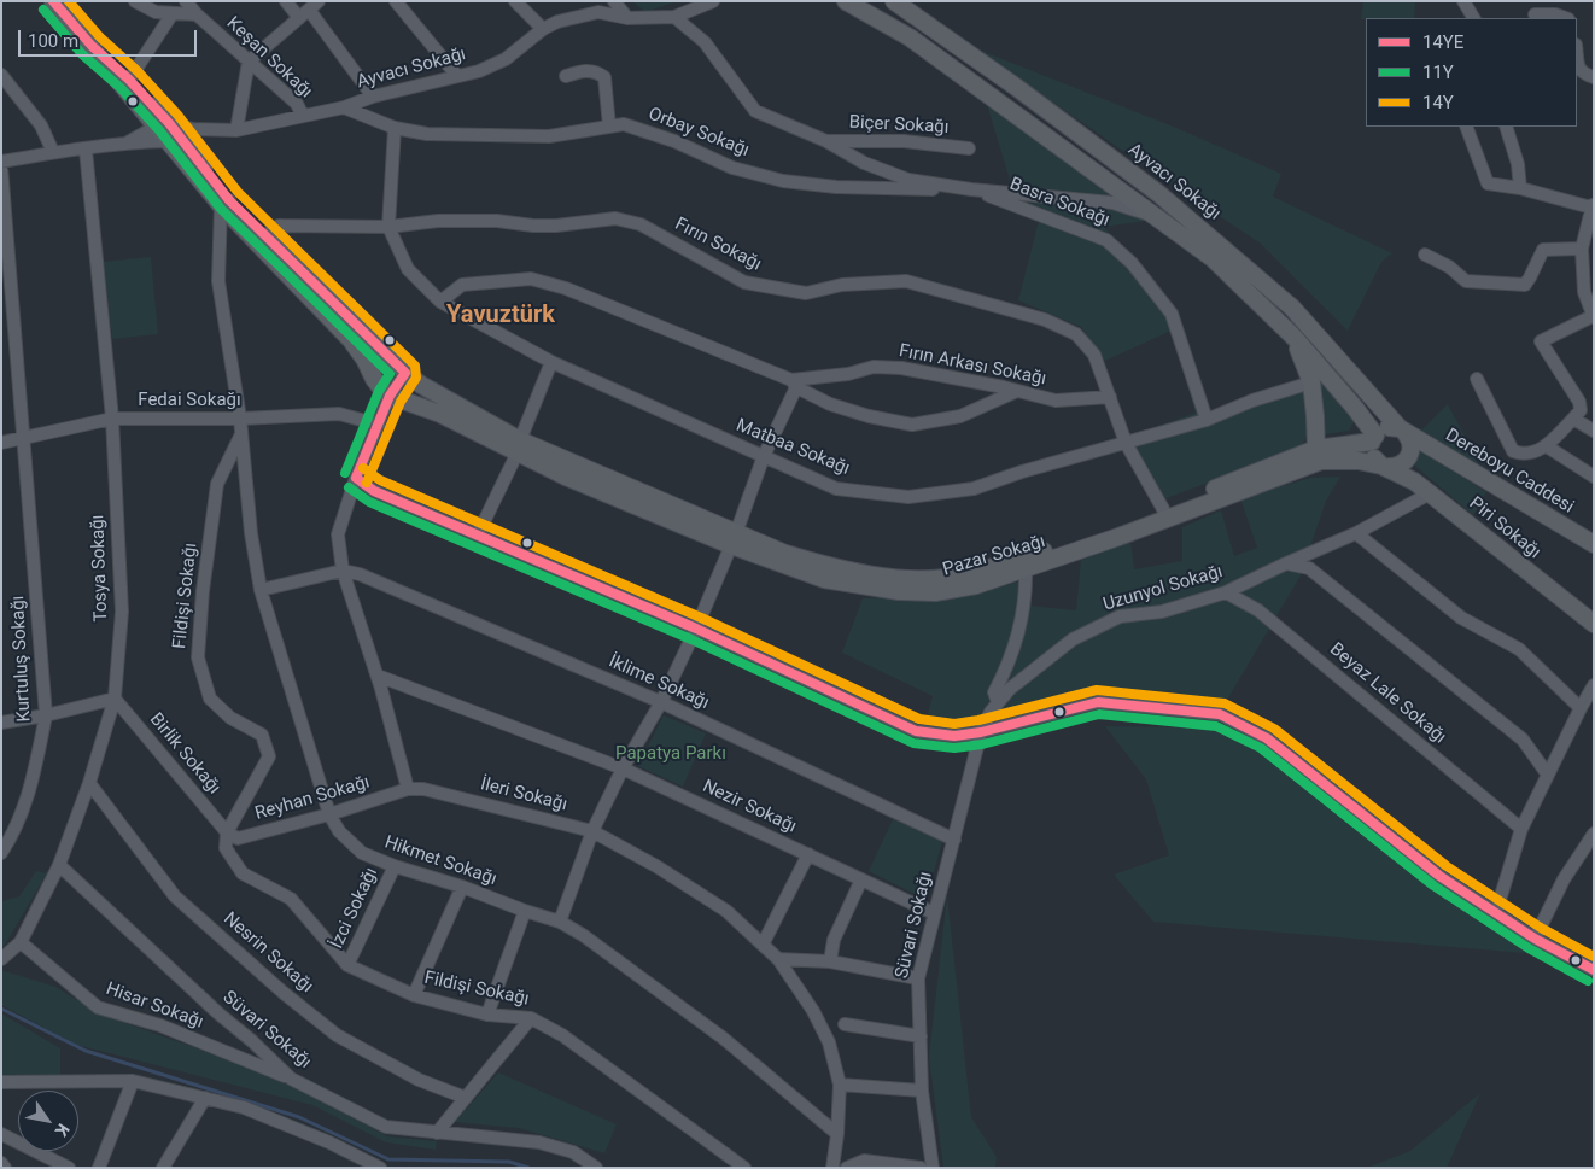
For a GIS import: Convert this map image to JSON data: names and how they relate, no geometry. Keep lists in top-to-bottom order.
{
  "streets": {
    "main road": [
      "Ayvacı Sokağı",
      "Dereboyu Caddesi",
      "Piri Sokağı",
      "Pazar Sokağı"
    ],
    "street": [
      "Keşan Sokağı",
      "Biçer Sokağı",
      "Orbay Sokağı",
      "Basra Sokağı",
      "Fırın Sokağı",
      "Fırın Arkası Sokağı",
      "Fedai Sokağı",
      "Matbaa Sokağı",
      "Tosya Sokağı",
      "Uzunyol Sokağı",
      "Fildişi Sokağı",
      "Kurtuluş Sokağı",
      "İklime Sokağı",
      "Beyaz Lale Sokağı",
      "Birlik Sokağı",
      "İleri Sokağı",
      "Reyhan Sokağı",
      "Nezir Sokağı",
      "Hikmet Sokağı",
      "İzci Sokağı",
      "Süvari Sokağı",
      "Nesrin Sokağı",
      "Hisar Sokağı"
    ]
  },
  "crossings": [
    ["Keşan Sokağı", "Ayvacı Sokağı"],
    ["Ayvacı Sokağı", "Biçer Sokağı"],
    ["Ayvacı Sokağı", "Orbay Sokağı"],
    ["Ayvacı Sokağı", "Basra Sokağı"],
    ["Ayvacı Sokağı", "Dereboyu Caddesi"],
    ["Ayvacı Sokağı", "Piri Sokağı"],
    ["Ayvacı Sokağı", "Pazar Sokağı"],
    ["Orbay Sokağı", "Basra Sokağı"],
    ["Basra Sokağı", "Matbaa Sokağı"],
    ["Fırın Sokağı", "Fırın Arkası Sokağı"],
    ["Fırın Sokağı", "Matbaa Sokağı"],
    ["Fırın Sokağı", "Pazar Sokağı"],
    ["Fedai Sokağı", "Tosya Sokağı"],
    ["Fedai Sokağı", "Fildişi Sokağı"],
    ["Fedai Sokağı", "Kurtuluş Sokağı"],
    ["Dereboyu Caddesi", "Piri Sokağı"],
    ["Dereboyu Caddesi", "Pazar Sokağı"],
    ["Piri Sokağı", "Pazar Sokağı"],
    ["Piri Sokağı", "Uzunyol Sokağı"],
    ["Tosya Sokağı", "Birlik Sokağı"],
    ["Tosya Sokağı", "Süvari Sokağı"],
    ["Tosya Sokağı", "Nesrin Sokağı"],
    ["Tosya Sokağı", "Hisar Sokağı"],
    ["Uzunyol Sokağı", "Beyaz Lale Sokağı"],
    ["Uzunyol Sokağı", "Süvari Sokağı"],
    ["Fildişi Sokağı", "Birlik Sokağı"],
    ["Fildişi Sokağı", "Reyhan Sokağı"],
    ["Fildişi Sokağı", "Hikmet Sokağı"],
    ["Fildişi Sokağı", "İzci Sokağı"],
    ["İklime Sokağı", "Süvari Sokağı"],
    ["Birlik Sokağı", "Reyhan Sokağı"],
    ["İleri Sokağı", "Reyhan Sokağı"],
    ["İleri Sokağı", "Hikmet Sokağı"],
    ["Reyhan Sokağı", "Hikmet Sokağı"],
    ["Nezir Sokağı", "Süvari Sokağı"],
    ["Hikmet Sokağı", "İzci Sokağı"],
    ["Süvari Sokağı", "Hisar Sokağı"]
  ],
  "districts": ["Yavuztürk"],
  "parks": ["Papatya Parkı"],
  "lines": ["transit line 14YE", "transit line 14Y", "transit line 11Y"],
  "legend": ["14YE", "11Y", "14Y"],
  "scale_bar": "100 m",
  "north": "bottom right"
}
